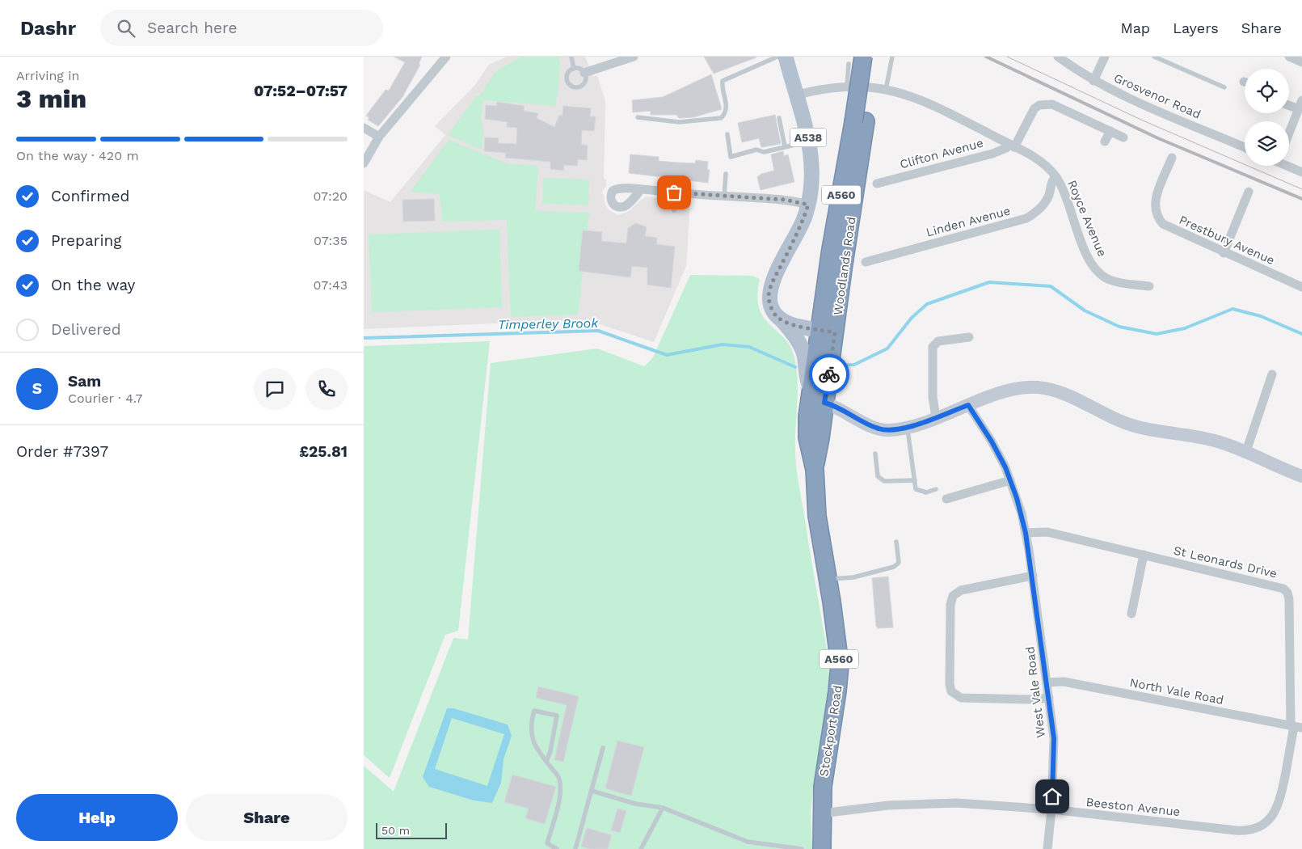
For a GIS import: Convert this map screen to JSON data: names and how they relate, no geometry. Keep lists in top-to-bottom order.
{
  "streets": {
    "highway": ["A560", "Woodlands Road", "Stockport Road"],
    "main road": ["A538"],
    "street": [
      "Grosvenor Road",
      "Clifton Avenue",
      "Royce Avenue",
      "Linden Avenue",
      "Prestbury Avenue",
      "St Leonards Drive",
      "North Vale Road",
      "West Vale Road",
      "Beeston Avenue"
    ]
  },
  "crossings": [
    ["A538", "Royce Avenue"],
    ["Clifton Avenue", "Royce Avenue"],
    ["Royce Avenue", "Linden Avenue"],
    ["Woodlands Road", "Stockport Road"],
    ["St Leonards Drive", "North Vale Road"],
    ["St Leonards Drive", "West Vale Road"],
    ["St Leonards Drive", "Beeston Avenue"],
    ["North Vale Road", "West Vale Road"],
    ["North Vale Road", "Beeston Avenue"],
    ["West Vale Road", "Beeston Avenue"],
    ["Stockport Road", "Beeston Avenue"]
  ],
  "water": ["Timperley Brook"],
  "scale_bar": "50 m",
  "page": {
    "header": "Dashr",
    "search": "Search here",
    "nav": ["Map", "Layers", "Share"],
    "heading": ["3 min", "Arriving in", "07:52–07:57"],
    "panel": [
      "Sam",
      "Courier · 4.7",
      "Order #7397",
      "£25.81"
    ],
    "bar": "On the way · 420 m",
    "list": [
      ["Confirmed", "07:20"],
      ["Preparing", "07:35"],
      ["On the way", "07:43"],
      "Delivered"
    ],
    "round": "S",
    "buttons": ["Help", "Share"],
    "scale": "50 m"
  }
}
